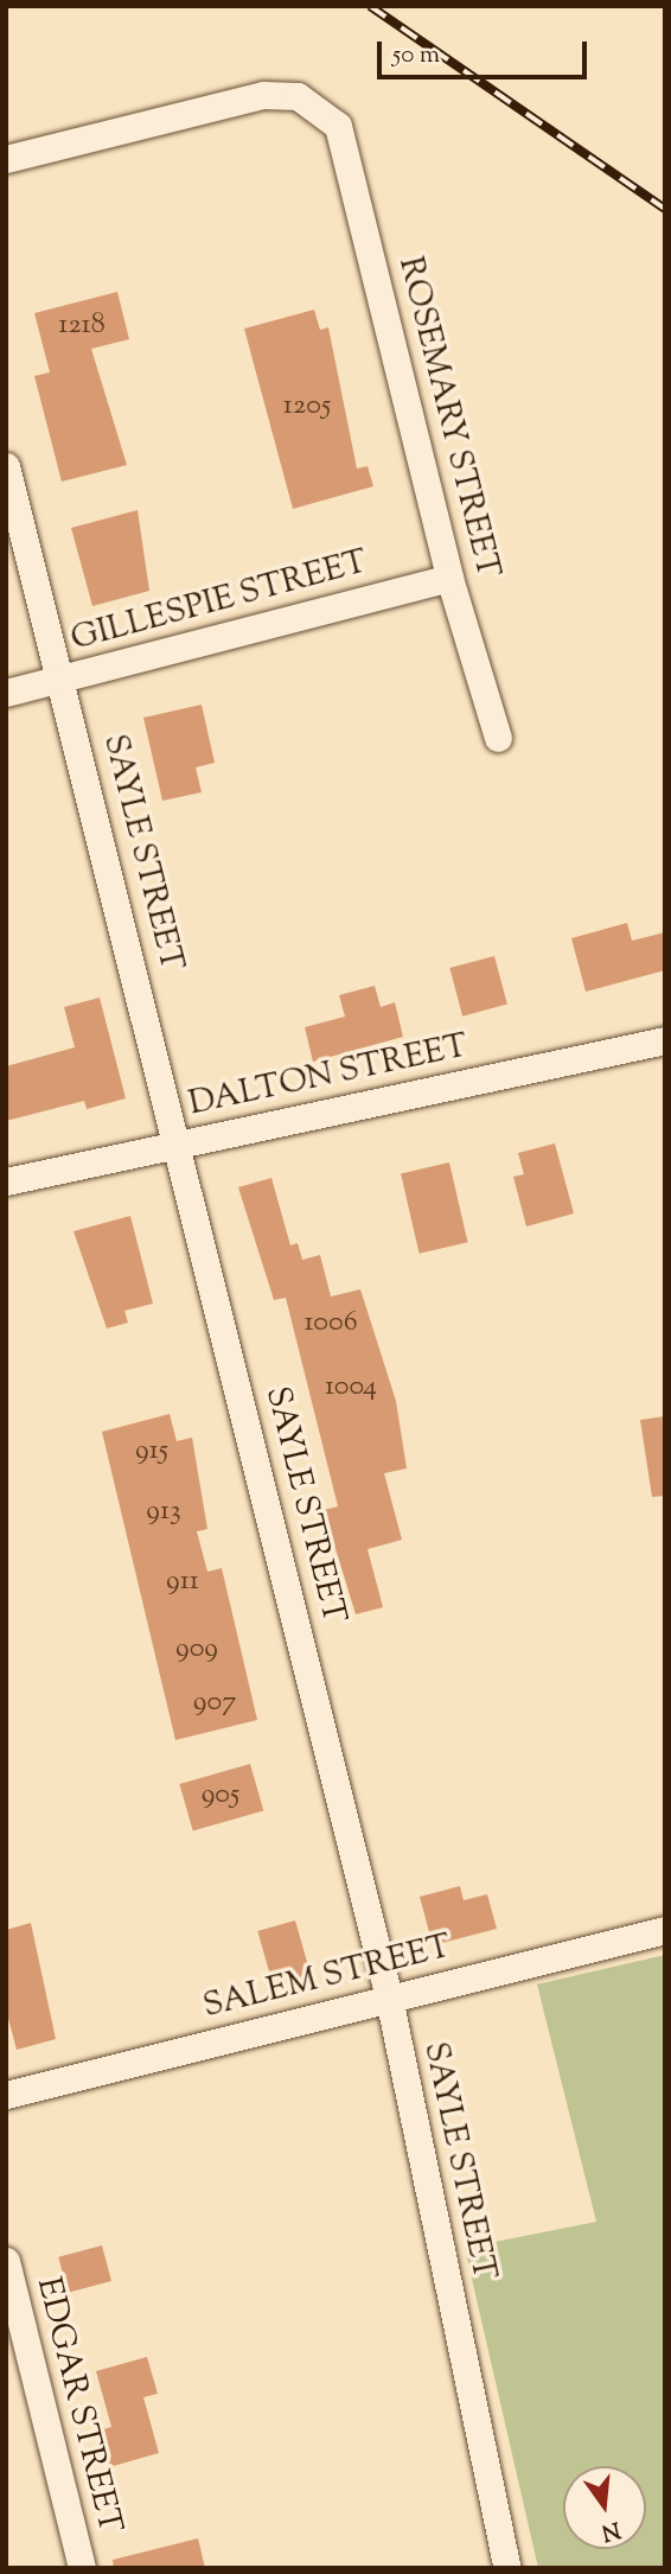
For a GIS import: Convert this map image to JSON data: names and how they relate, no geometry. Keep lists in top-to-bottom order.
{
  "streets": {
    "street": [
      "ROSEMARY STREET",
      "GILLESPIE STREET",
      "SAYLE STREET",
      "DALTON STREET",
      "SALEM STREET",
      "EDGAR STREET"
    ]
  },
  "crossings": [
    ["ROSEMARY STREET", "GILLESPIE STREET"],
    ["GILLESPIE STREET", "SAYLE STREET"],
    ["SAYLE STREET", "DALTON STREET"],
    ["SAYLE STREET", "SALEM STREET"]
  ],
  "house_numbers": [
    "1218",
    "1205",
    "1006",
    "1004",
    "915",
    "913",
    "911",
    "909",
    "907",
    "905"
  ],
  "scale_bar": "50 m",
  "north": "bottom"
}
